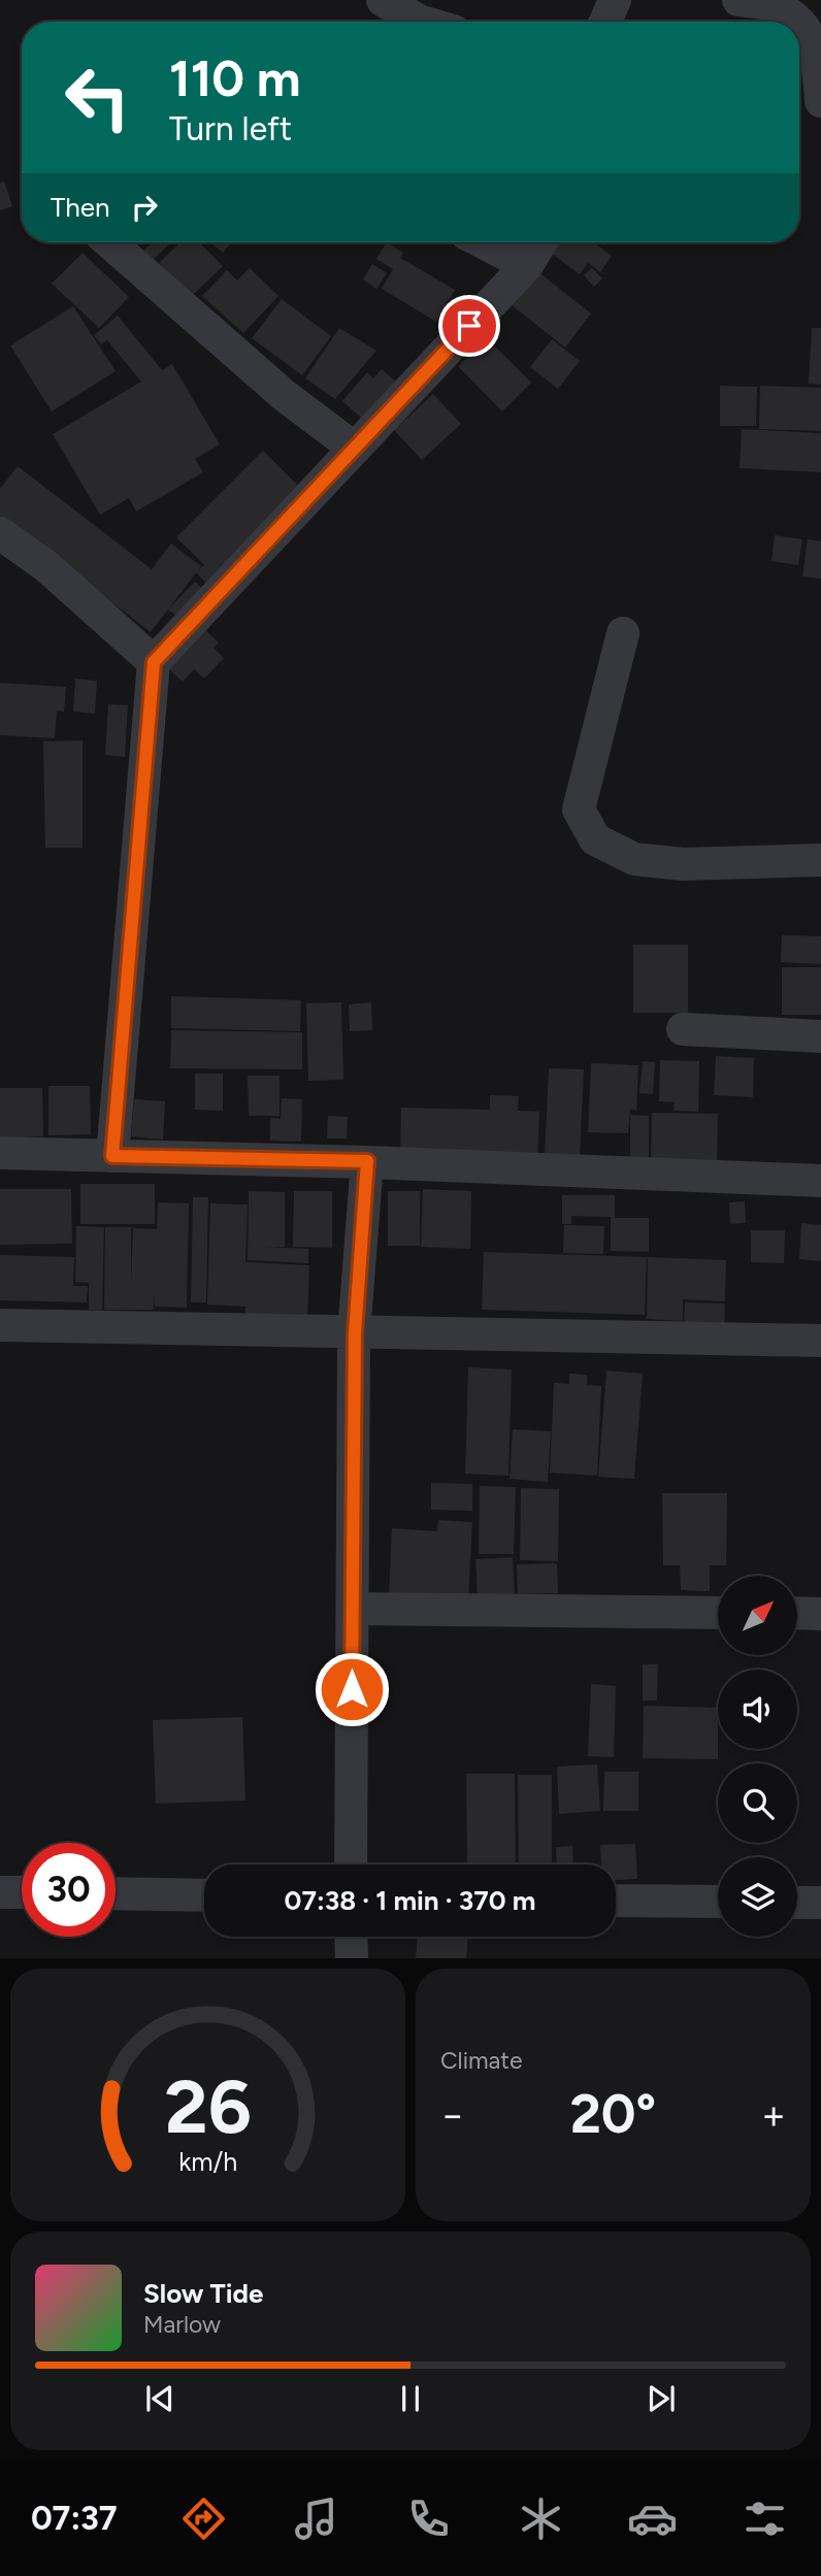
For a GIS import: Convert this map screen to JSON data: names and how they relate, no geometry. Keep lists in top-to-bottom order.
{
  "north": "top right",
  "page": {
    "turn": ["110 m", "Turn left"],
    "then": "Then",
    "limit": "30",
    "trip": "07:38 · 1 min · 370 m",
    "tile": "Climate",
    "heat": ["−", "20°", "+"],
    "song": ["Slow Tide", "Marlow"],
    "tabs": "07:37",
    "gauge": ["26", "km/h"]
  }
}
